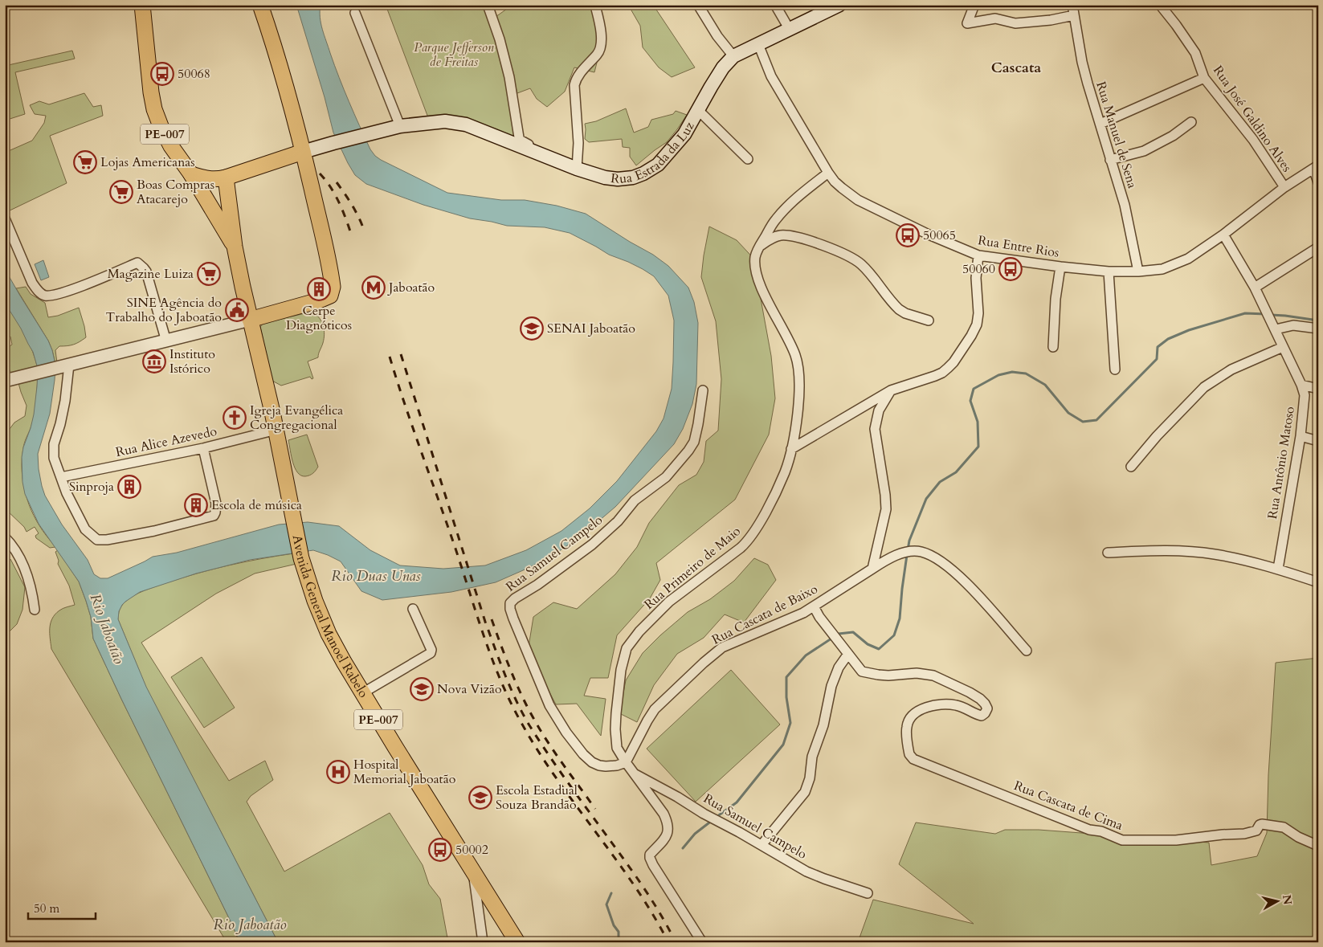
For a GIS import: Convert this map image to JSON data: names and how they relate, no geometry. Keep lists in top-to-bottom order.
{
  "streets": {
    "main road": ["PE-007", "Rua Estrada da Luz", "Avenida General Manoel Rabelo"],
    "street": [
      "Rua José Galdino Alves",
      "Rua Manuel de Sena",
      "Rua Entre Rios",
      "Rua Alice Azevedo",
      "Rua Antônio Matoso",
      "Rua Samuel Campelo",
      "Rua Primeiro de Maio",
      "Rua Cascata de Baixo",
      "Rua Cascata de Cima"
    ]
  },
  "crossings": [
    ["Rua José Galdino Alves", "Rua Entre Rios"],
    ["PE-007", "Rua Alice Azevedo"],
    ["PE-007", "Avenida General Manoel Rabelo"],
    ["Rua Manuel de Sena", "Rua Entre Rios"],
    ["Rua Estrada da Luz", "Rua Entre Rios"],
    ["Rua Entre Rios", "Rua Antônio Matoso"],
    ["Rua Entre Rios", "Rua Primeiro de Maio"],
    ["Rua Alice Azevedo", "Avenida General Manoel Rabelo"],
    ["Rua Samuel Campelo", "Rua Primeiro de Maio"],
    ["Rua Samuel Campelo", "Rua Cascata de Baixo"],
    ["Rua Primeiro de Maio", "Rua Cascata de Baixo"]
  ],
  "districts": ["Cascata"],
  "water": ["Rio Duas Unas", "Rio Jaboatão"],
  "parks": ["Parque Jefferson de Freitas"],
  "places": {
    "bus stop": [
      "50068",
      "50065",
      "50060",
      "50002"
    ],
    "supermarket": ["Lojas Americanas", "Boas Compras Atacarejo", "Magazine Luiza"],
    "metro station": ["Jaboatão"],
    "building": ["Cerpe Diagnóticos", "Sinproja", "Escola de música"],
    "public building": ["SINE Agência do Trabalho do Jaboatão"],
    "school or university": ["SENAI Jaboatão", "Nova Vizão", "Escola Estadual Souza Brandão"],
    "museum": ["Instituto Istórico"],
    "church": ["Igreja Evangélica Congregacional"],
    "hospital": ["Hospital Memorial Jaboatão"]
  },
  "scale_bar": "50 m",
  "north": "right"
}
